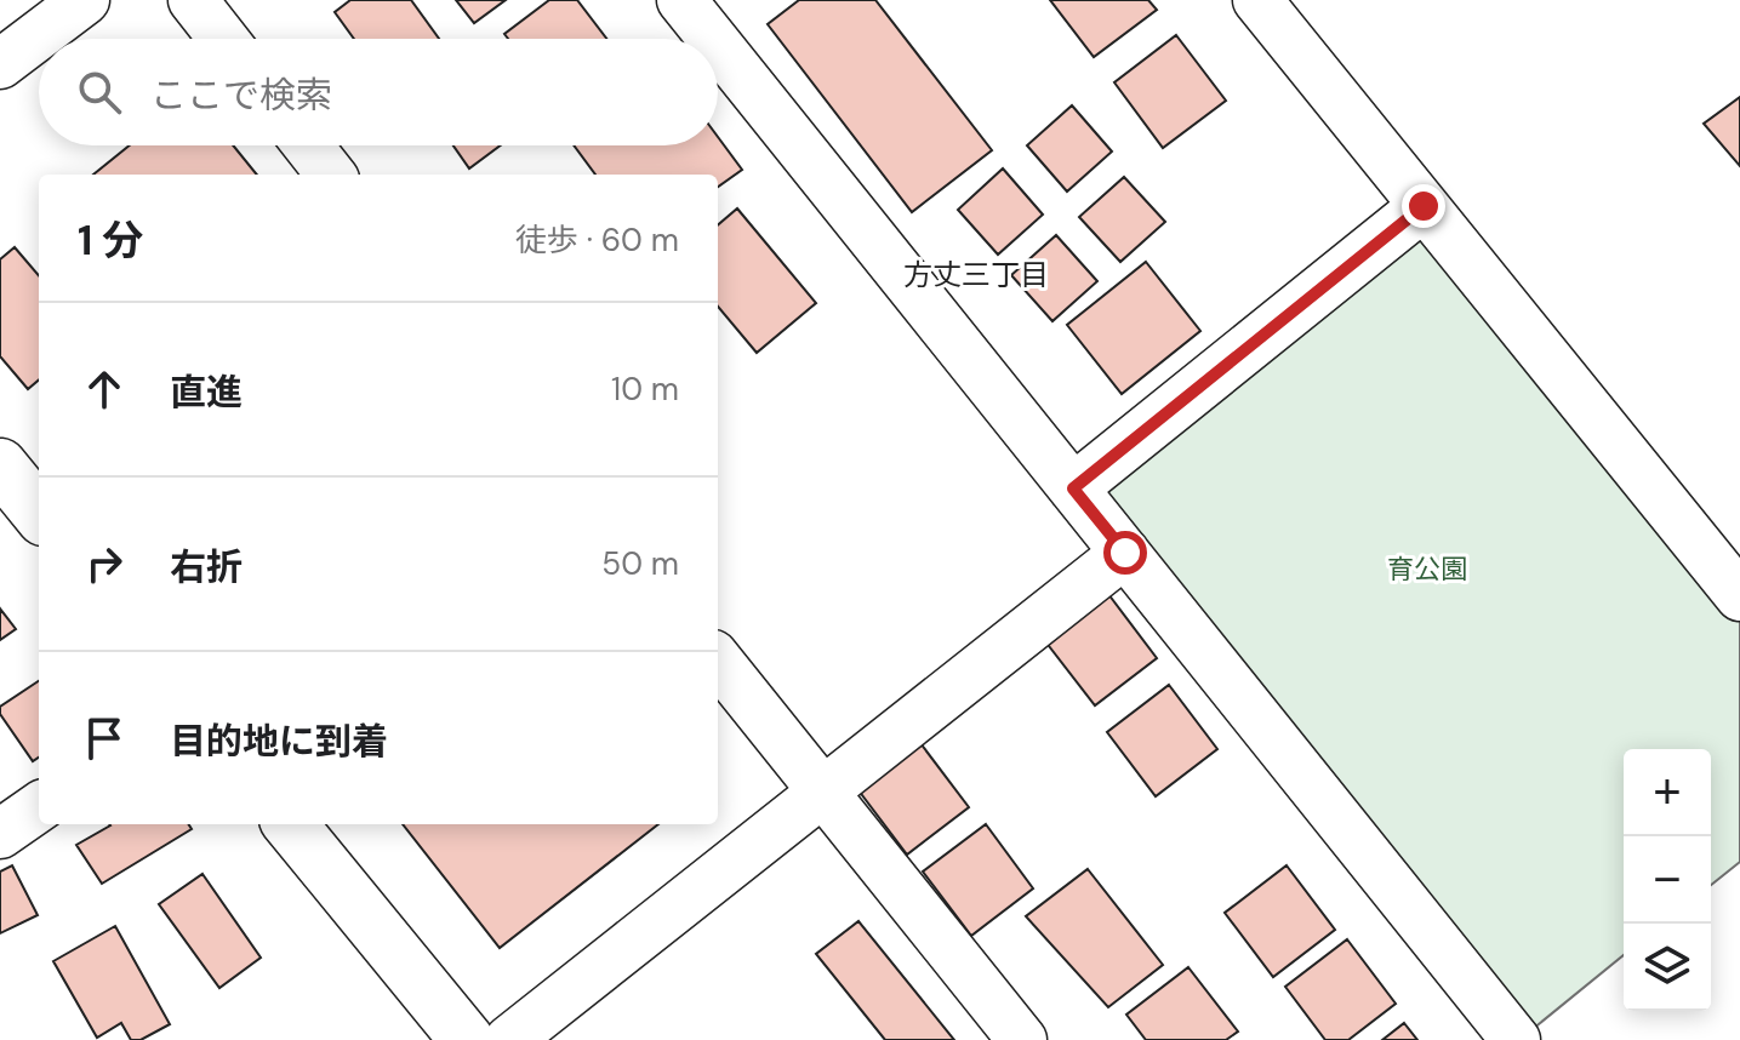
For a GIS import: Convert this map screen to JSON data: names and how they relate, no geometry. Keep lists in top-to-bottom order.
{
  "districts": ["方丈三丁目"],
  "parks": ["育公園"],
  "page": {
    "search": "ここで検索",
    "heading": ["1 分", "徒歩 · 60 m"],
    "list": [
      ["直進", "10 m"],
      ["右折", "50 m"],
      "目的地に到着"
    ],
    "map_buttons": ["+", "−"]
  }
}
